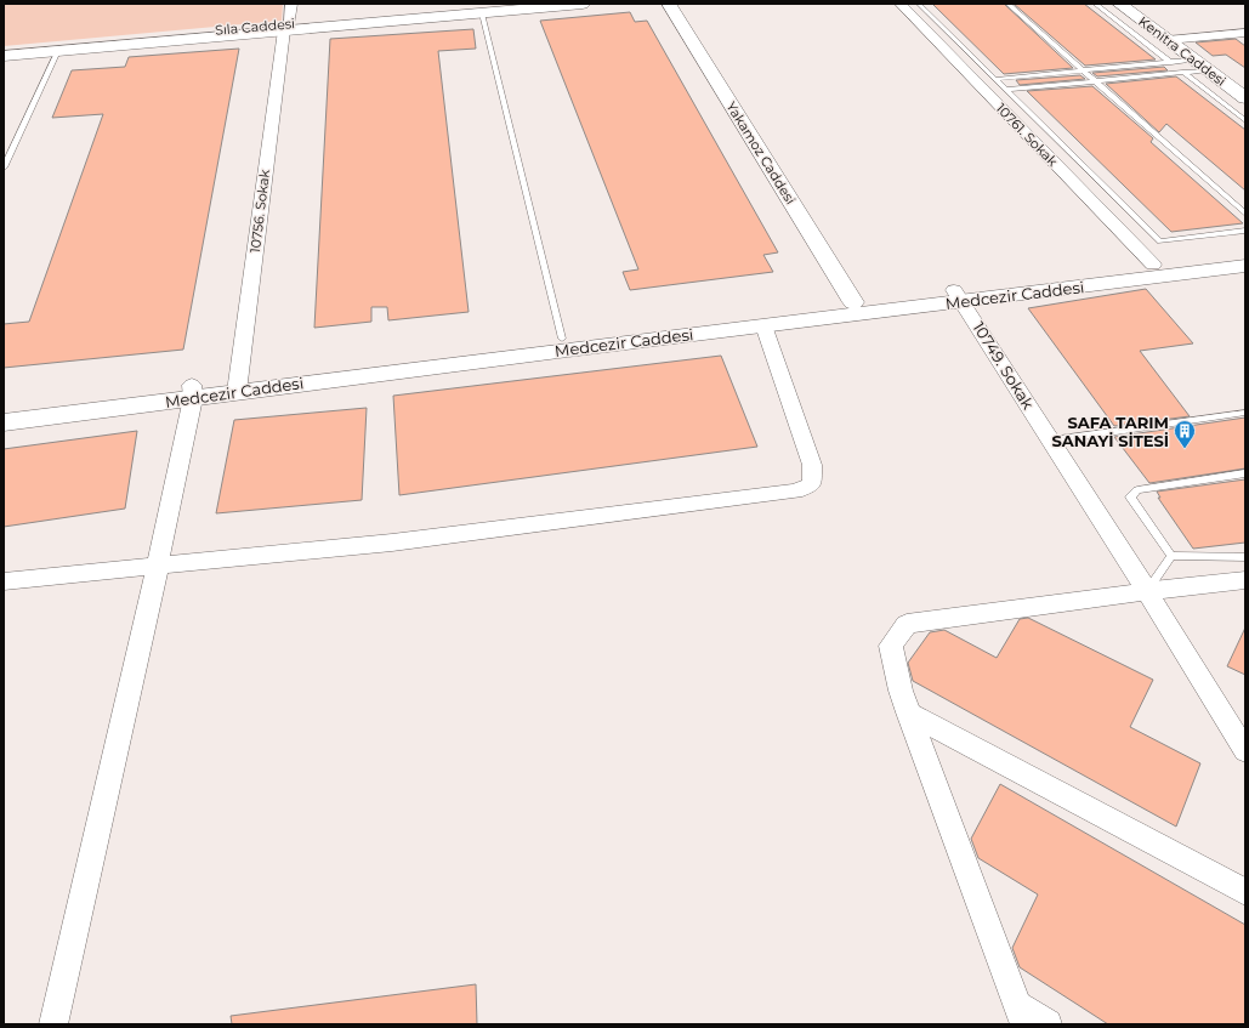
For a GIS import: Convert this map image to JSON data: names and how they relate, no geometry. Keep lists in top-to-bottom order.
{
  "streets": {
    "street": [
      "Sıla Caddesi",
      "Kenitra Caddesi",
      "10761. Sokak",
      "Yakamoz Caddesi",
      "10756. Sokak",
      "Medcezir Caddesi",
      "10749. Sokak"
    ]
  },
  "crossings": [
    ["Sıla Caddesi", "10756. Sokak"],
    ["10761. Sokak", "Medcezir Caddesi"],
    ["Yakamoz Caddesi", "Medcezir Caddesi"],
    ["10756. Sokak", "Medcezir Caddesi"],
    ["Medcezir Caddesi", "10749. Sokak"]
  ],
  "places": {
    "building": ["SAFA TARIM SANAYİ SİTESİ"]
  }
}
